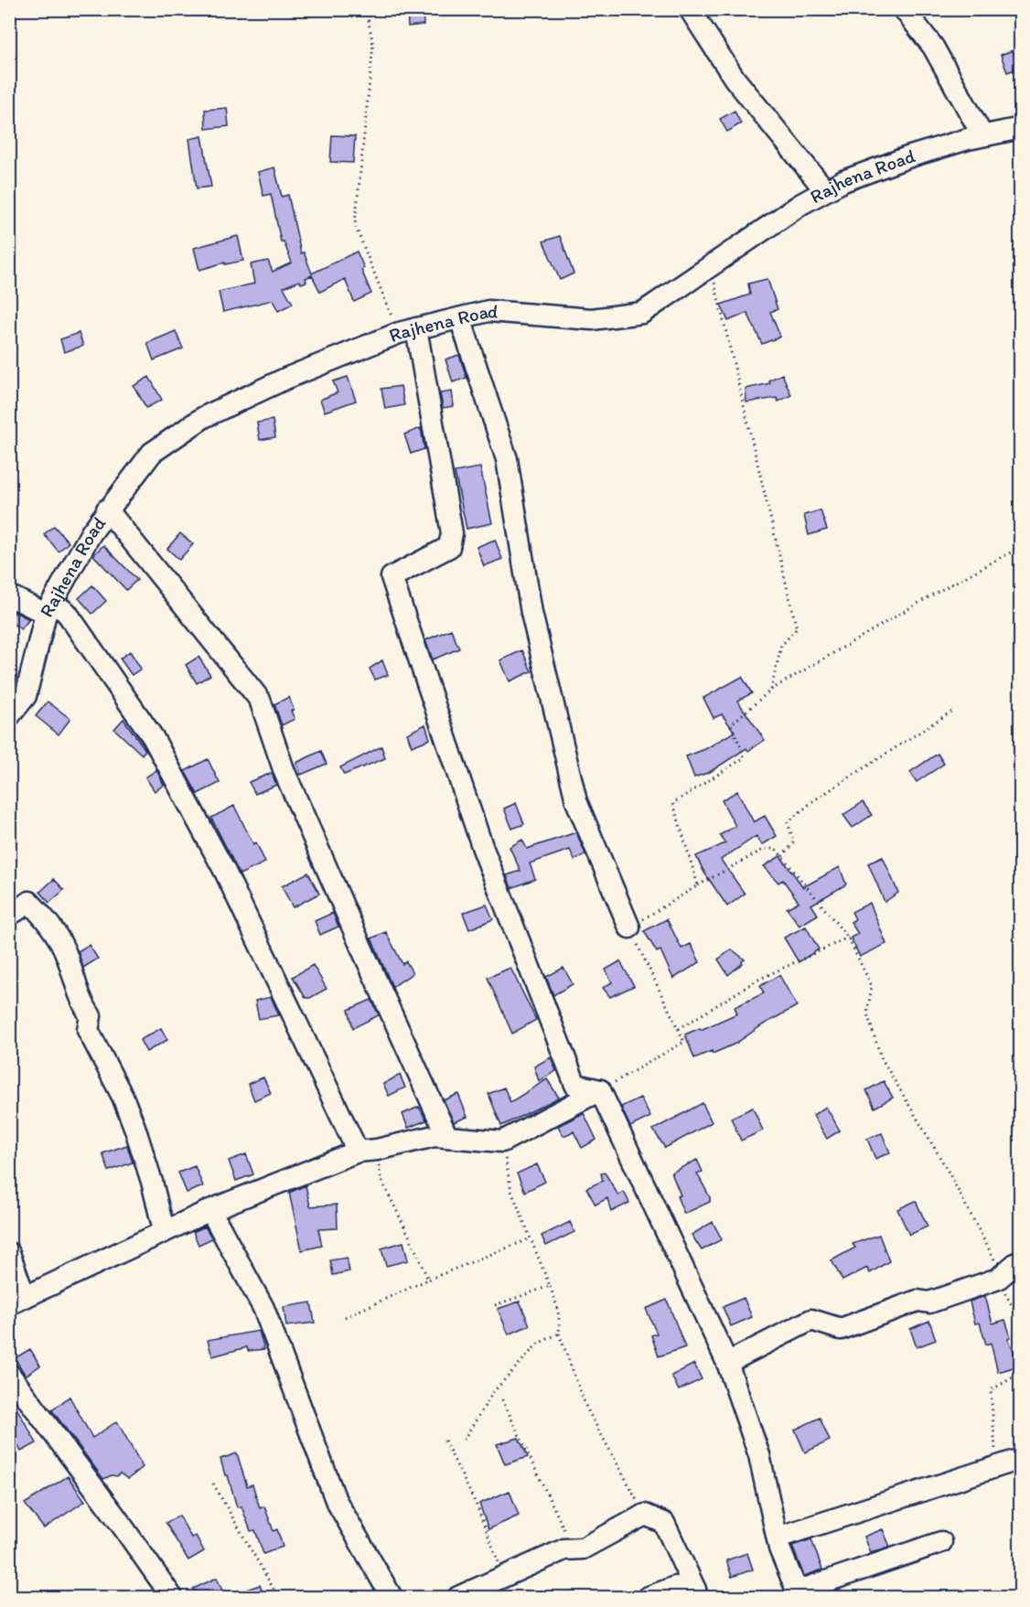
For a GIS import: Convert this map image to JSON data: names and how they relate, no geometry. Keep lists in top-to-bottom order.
{
  "streets": {
    "street": ["Rajhena Road"]
  }
}
